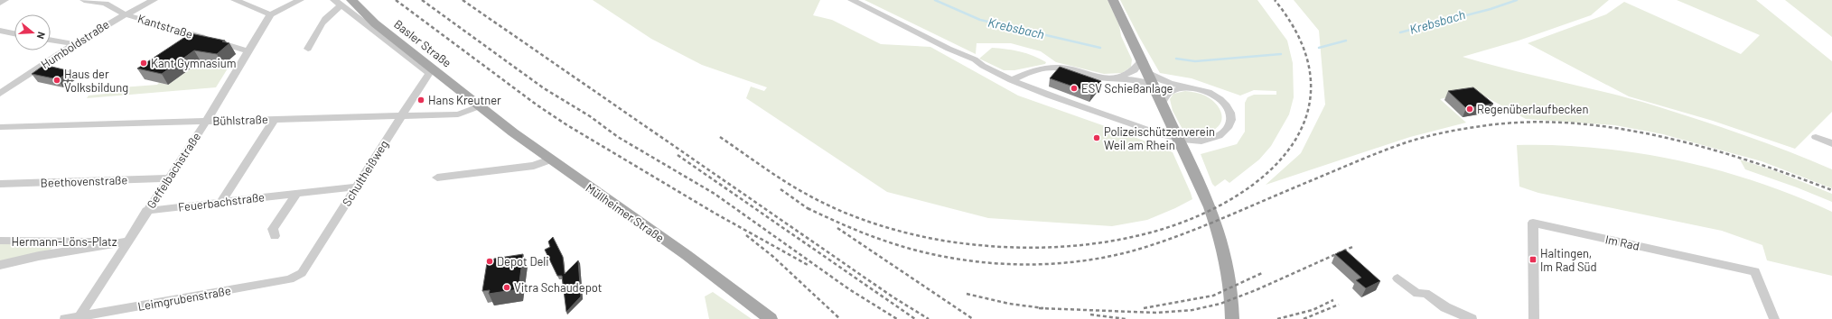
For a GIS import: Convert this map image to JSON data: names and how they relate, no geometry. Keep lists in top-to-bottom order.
{
  "streets": {
    "main road": ["Basler Straße", "Müllheimer Straße"],
    "street": [
      "Kantstraße",
      "Humboldstraße",
      "Bühlstraße",
      "Geffelbachstraße",
      "Schultheißweg",
      "Beethovenstraße",
      "Feuerbachstraße",
      "Hermann-Löns-Platz",
      "Im Rad",
      "Leimgrubenstraße"
    ]
  },
  "crossings": [
    ["Kantstraße", "Humboldstraße"],
    ["Kantstraße", "Geffelbachstraße"],
    ["Basler Straße", "Bühlstraße"],
    ["Basler Straße", "Schultheißweg"],
    ["Basler Straße", "Müllheimer Straße"],
    ["Bühlstraße", "Geffelbachstraße"],
    ["Bühlstraße", "Schultheißweg"],
    ["Bühlstraße", "Müllheimer Straße"],
    ["Geffelbachstraße", "Beethovenstraße"],
    ["Geffelbachstraße", "Feuerbachstraße"],
    ["Geffelbachstraße", "Hermann-Löns-Platz"],
    ["Geffelbachstraße", "Leimgrubenstraße"],
    ["Schultheißweg", "Feuerbachstraße"],
    ["Schultheißweg", "Leimgrubenstraße"]
  ],
  "water": ["Krebsbach"],
  "places": {
    "other": [
      "Kant Gymnasium",
      "Haus der Volksbildung",
      "ESV Schießanlage",
      "Hans Kreutner",
      "Regenüberlaufbecken",
      "Polizeischützenverein Weil am Rhein",
      "Depot Deli",
      "Vitra Schaudepot"
    ],
    "transit": ["Haltingen, Im Rad Süd"]
  },
  "north": "right"
}
